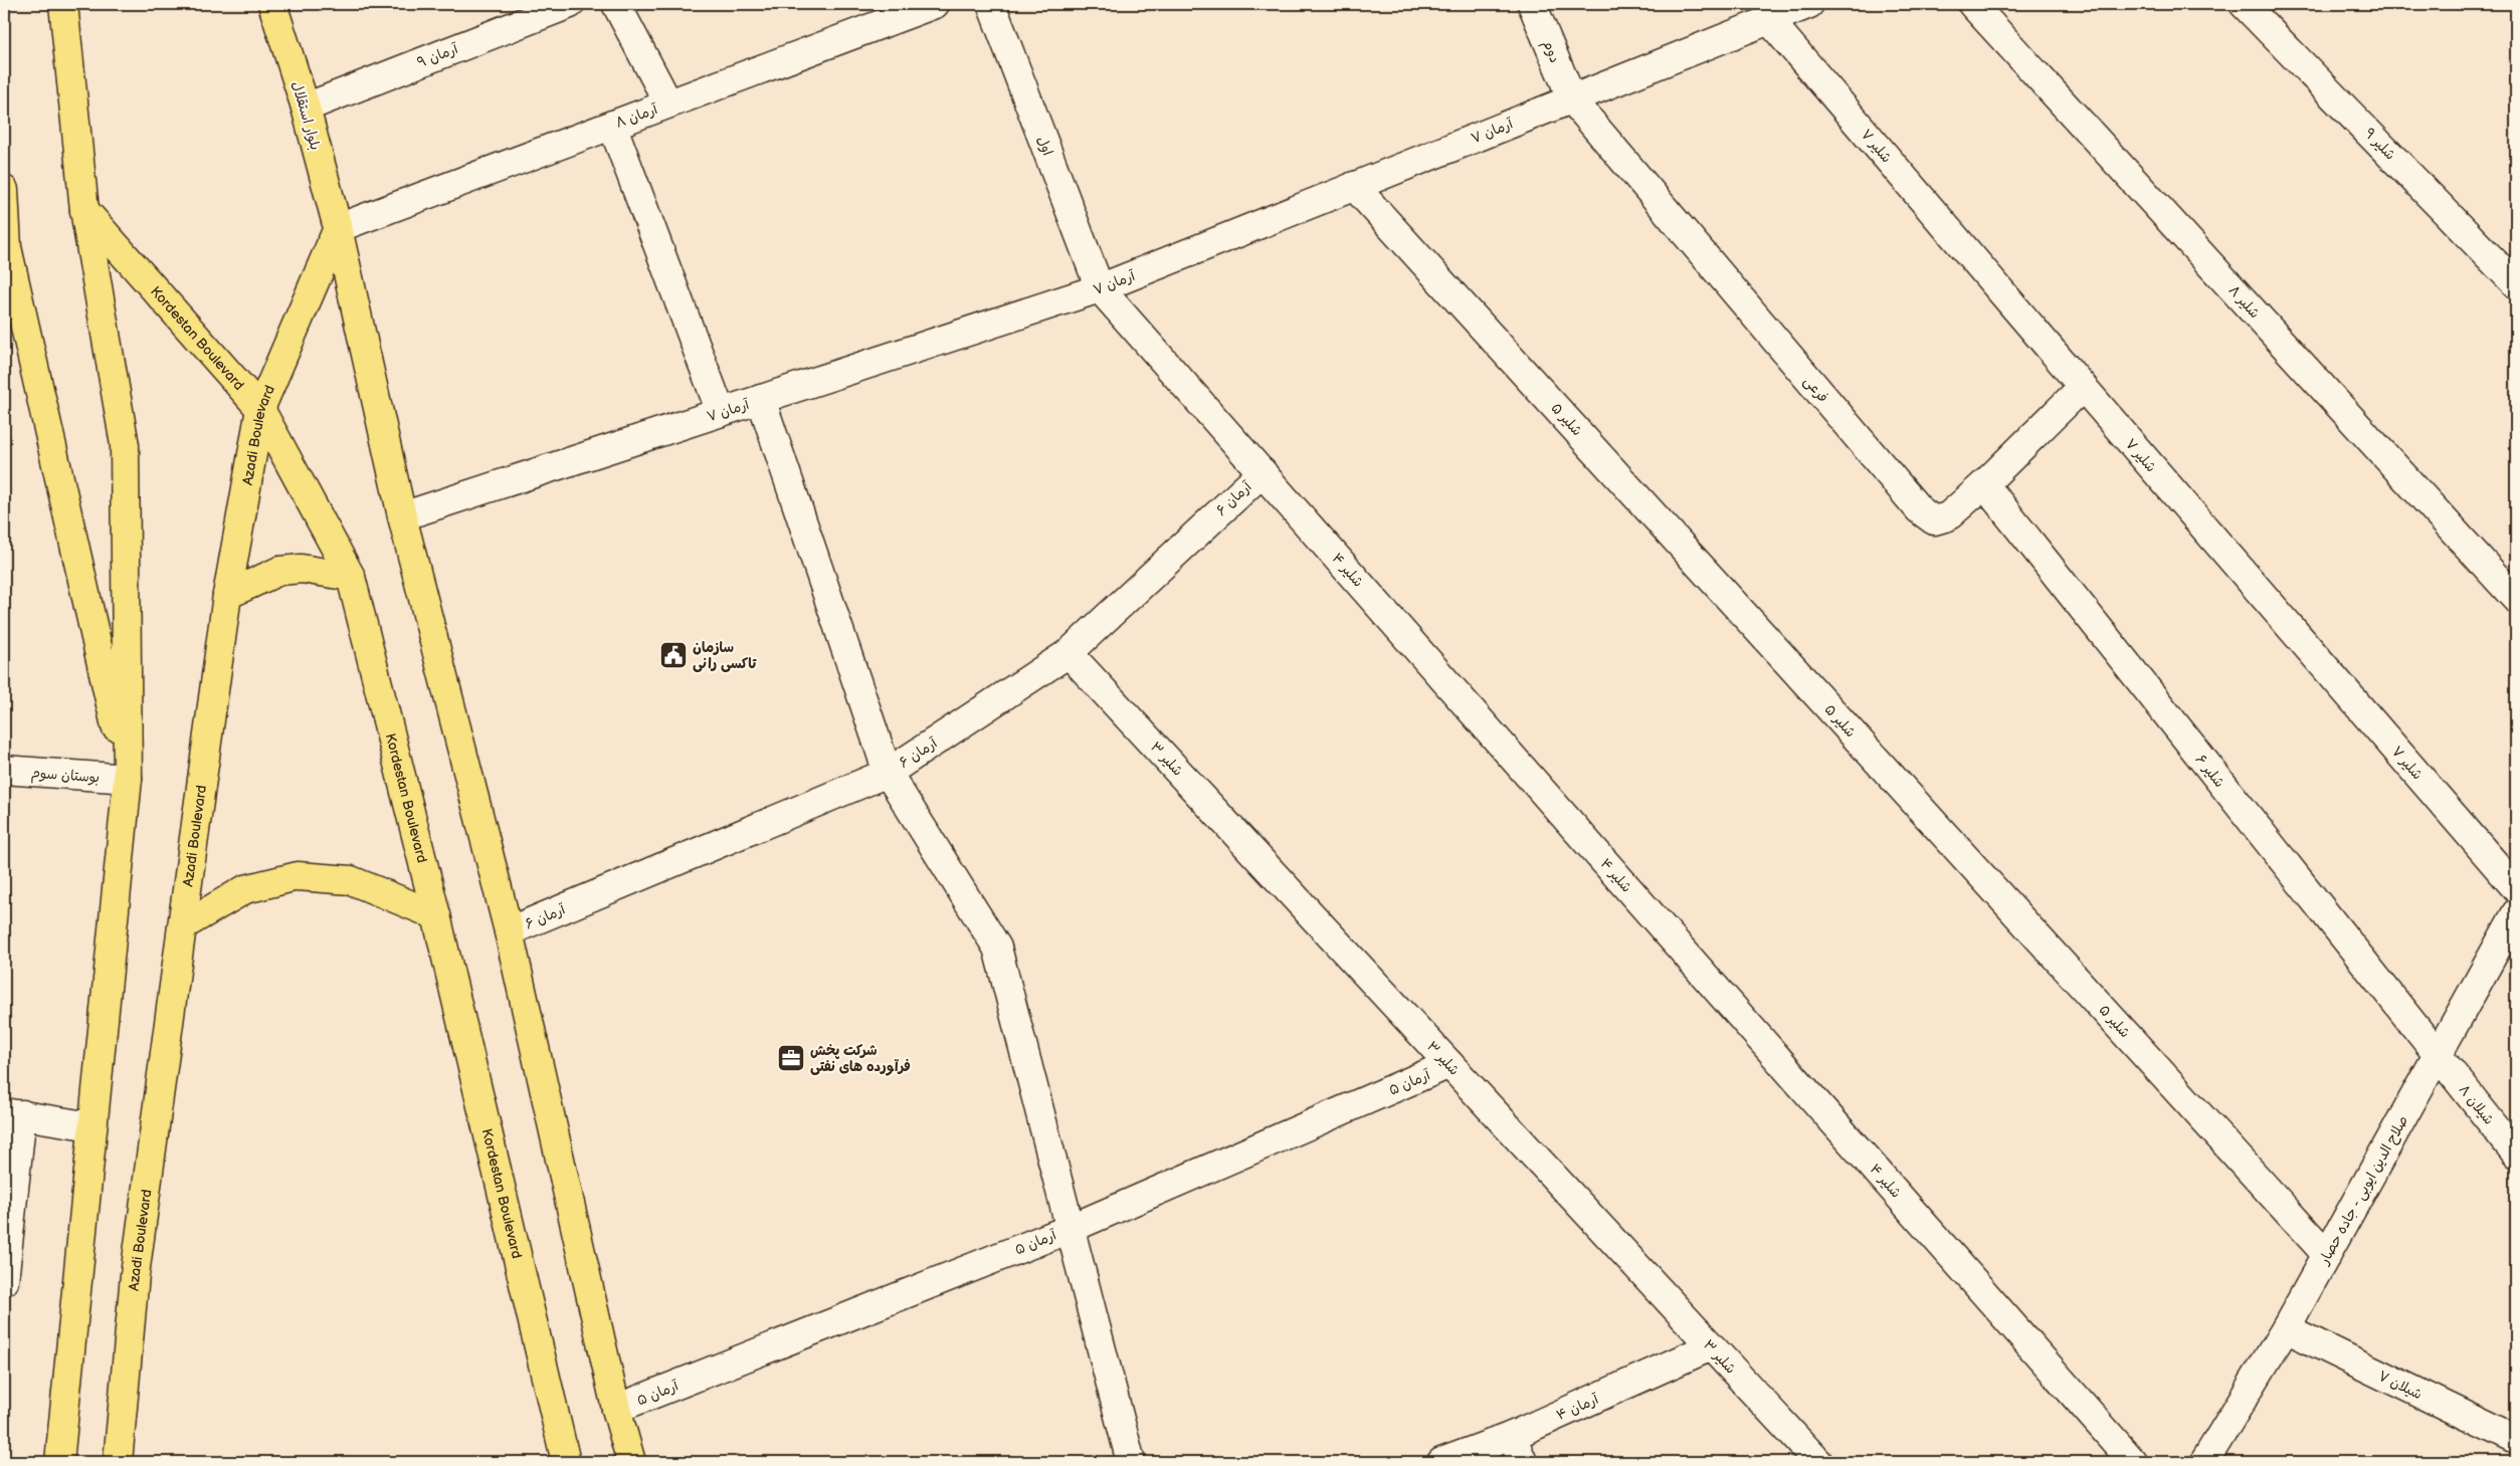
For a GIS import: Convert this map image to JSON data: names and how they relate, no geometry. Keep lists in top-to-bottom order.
{
  "streets": {
    "main road": ["بلوار استقلال", "Kordestan Boulevard", "Azadi Boulevard"],
    "street": [
      "دوم",
      "آرمان ۹",
      "آرمان ۸",
      "آرمان ۷",
      "شلیر ۹",
      "اول",
      "شلیر ۷",
      "شلیر ۸",
      "فرعی",
      "شلیر ۵",
      "آرمان ۶",
      "شلیر ۴",
      "شلیر ۳",
      "شلیر ۶",
      "بوستان سوم",
      "آرمان ۵",
      "شیلان ۸",
      "صلاح الدین ایوبی - جاده حصار",
      "شیلان ۷",
      "آرمان ۴"
    ]
  },
  "crossings": [
    ["دوم", "آرمان ۷"],
    ["دوم", "فرعی"],
    ["آرمان ۹", "بلوار استقلال"],
    ["بلوار استقلال", "آرمان ۸"],
    ["بلوار استقلال", "Azadi Boulevard"],
    ["آرمان ۸", "Azadi Boulevard"],
    ["آرمان ۷", "اول"],
    ["آرمان ۷", "شلیر ۷"],
    ["آرمان ۷", "فرعی"],
    ["آرمان ۷", "شلیر ۵"],
    ["آرمان ۷", "شلیر ۴"],
    ["اول", "شلیر ۴"],
    ["شلیر ۷", "فرعی"],
    ["Kordestan Boulevard", "Azadi Boulevard"],
    ["فرعی", "شلیر ۶"],
    ["شلیر ۵", "صلاح الدین ایوبی - جاده حصار"],
    ["آرمان ۶", "شلیر ۴"],
    ["آرمان ۶", "شلیر ۳"],
    ["شلیر ۳", "آرمان ۵"],
    ["شلیر ۳", "آرمان ۴"],
    ["شلیر ۶", "شیلان ۸"],
    ["شلیر ۶", "صلاح الدین ایوبی - جاده حصار"],
    ["شیلان ۸", "صلاح الدین ایوبی - جاده حصار"],
    ["صلاح الدین ایوبی - جاده حصار", "شیلان ۷"]
  ],
  "places": {
    "public building": ["سازمان تاکسی رانی"],
    "office": ["شرکت پخش فرآورده های نفتی"]
  }
}
